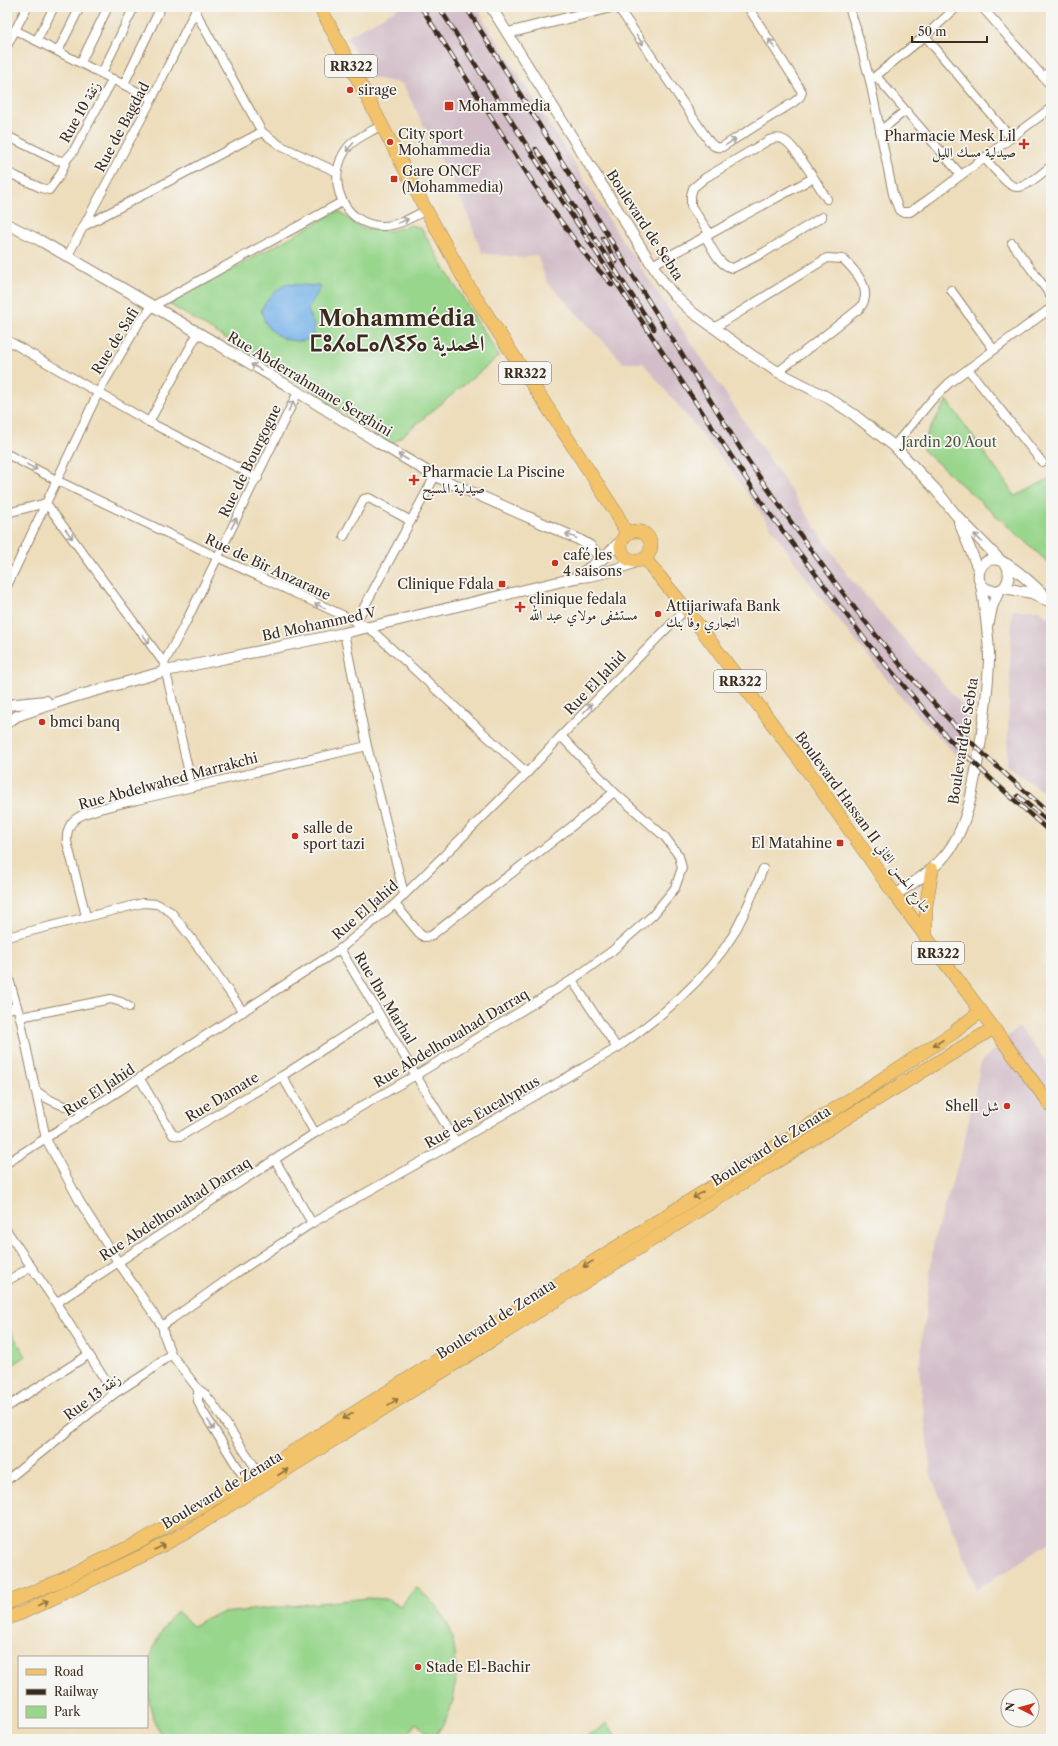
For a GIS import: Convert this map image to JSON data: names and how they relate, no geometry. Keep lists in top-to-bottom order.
{
  "streets": {
    "main road": ["RR322", "Boulevard Hassan II شارع الحسن الثاني", "Boulevard de Zenata"],
    "street": [
      "Rue 10 زنقة",
      "Rue de Bagdad",
      "Boulevard de Sebta",
      "Rue de Safi",
      "Rue Abderrahmane Serghini",
      "Rue de Bourgogne",
      "Rue de Bir Anzarane",
      "Bd Mohammed V",
      "Rue El Jahid",
      "Rue Abdelwahed Marrakchi",
      "Rue Ibn Marhal",
      "Rue Abdelhouahad Darraq",
      "Rue Damate",
      "Rue des Eucalyptus",
      "Rue 13 زنقة"
    ]
  },
  "crossings": [
    ["RR322", "Bd Mohammed V"],
    ["RR322", "Boulevard Hassan II شارع الحسن الثاني"],
    ["Rue de Bagdad", "Rue Abderrahmane Serghini"],
    ["Boulevard de Sebta", "Boulevard Hassan II شارع الحسن الثاني"],
    ["Rue de Safi", "Rue Abderrahmane Serghini"],
    ["Rue de Safi", "Rue de Bir Anzarane"],
    ["Rue Abderrahmane Serghini", "Rue de Bourgogne"],
    ["Rue Abderrahmane Serghini", "Bd Mohammed V"],
    ["Rue de Bourgogne", "Rue de Bir Anzarane"],
    ["Rue de Bourgogne", "Bd Mohammed V"],
    ["Rue de Bir Anzarane", "Bd Mohammed V"],
    ["Rue de Bir Anzarane", "Rue El Jahid"],
    ["Bd Mohammed V", "Boulevard Hassan II شارع الحسن الثاني"],
    ["Rue El Jahid", "Boulevard Hassan II شارع الحسن الثاني"],
    ["Rue El Jahid", "Rue Ibn Marhal"],
    ["Rue El Jahid", "Rue Abdelhouahad Darraq"],
    ["Rue El Jahid", "Rue Damate"],
    ["Boulevard Hassan II شارع الحسن الثاني", "Boulevard de Zenata"],
    ["Rue Ibn Marhal", "Rue Abdelhouahad Darraq"],
    ["Rue Ibn Marhal", "Rue des Eucalyptus"]
  ],
  "one_way": ["Rue Abderrahmane Serghini", "Rue de Bourgogne"],
  "districts": ["Mohammédia ⵎⵓⵃⴰⵎⴰⴷⵉⵢⴰ المحمدية"],
  "parks": ["Jardin 20 Aout"],
  "places": {
    "other": [
      "sirage",
      "City sport Mohammedia",
      "café les 4 saisons",
      "Attijariwafa Bank التجاري وفا بنك",
      "bmci banq",
      "salle de sport tazi",
      "Shell شل",
      "Stade El-Bachir"
    ],
    "transit": [
      "Mohammedia",
      "Gare ONCF (Mohammedia)",
      "Clinique Fdala",
      "El Matahine"
    ],
    "health": ["Pharmacie Mesk Lil صيدلية مسك الليل", "Pharmacie La Piscine صيدلية المسبح", "clinique fedala مستشفى مولاي عبد الله"]
  },
  "legend": ["Road", "Railway", "Park"],
  "scale_bar": "50 m",
  "north": "left"
}
